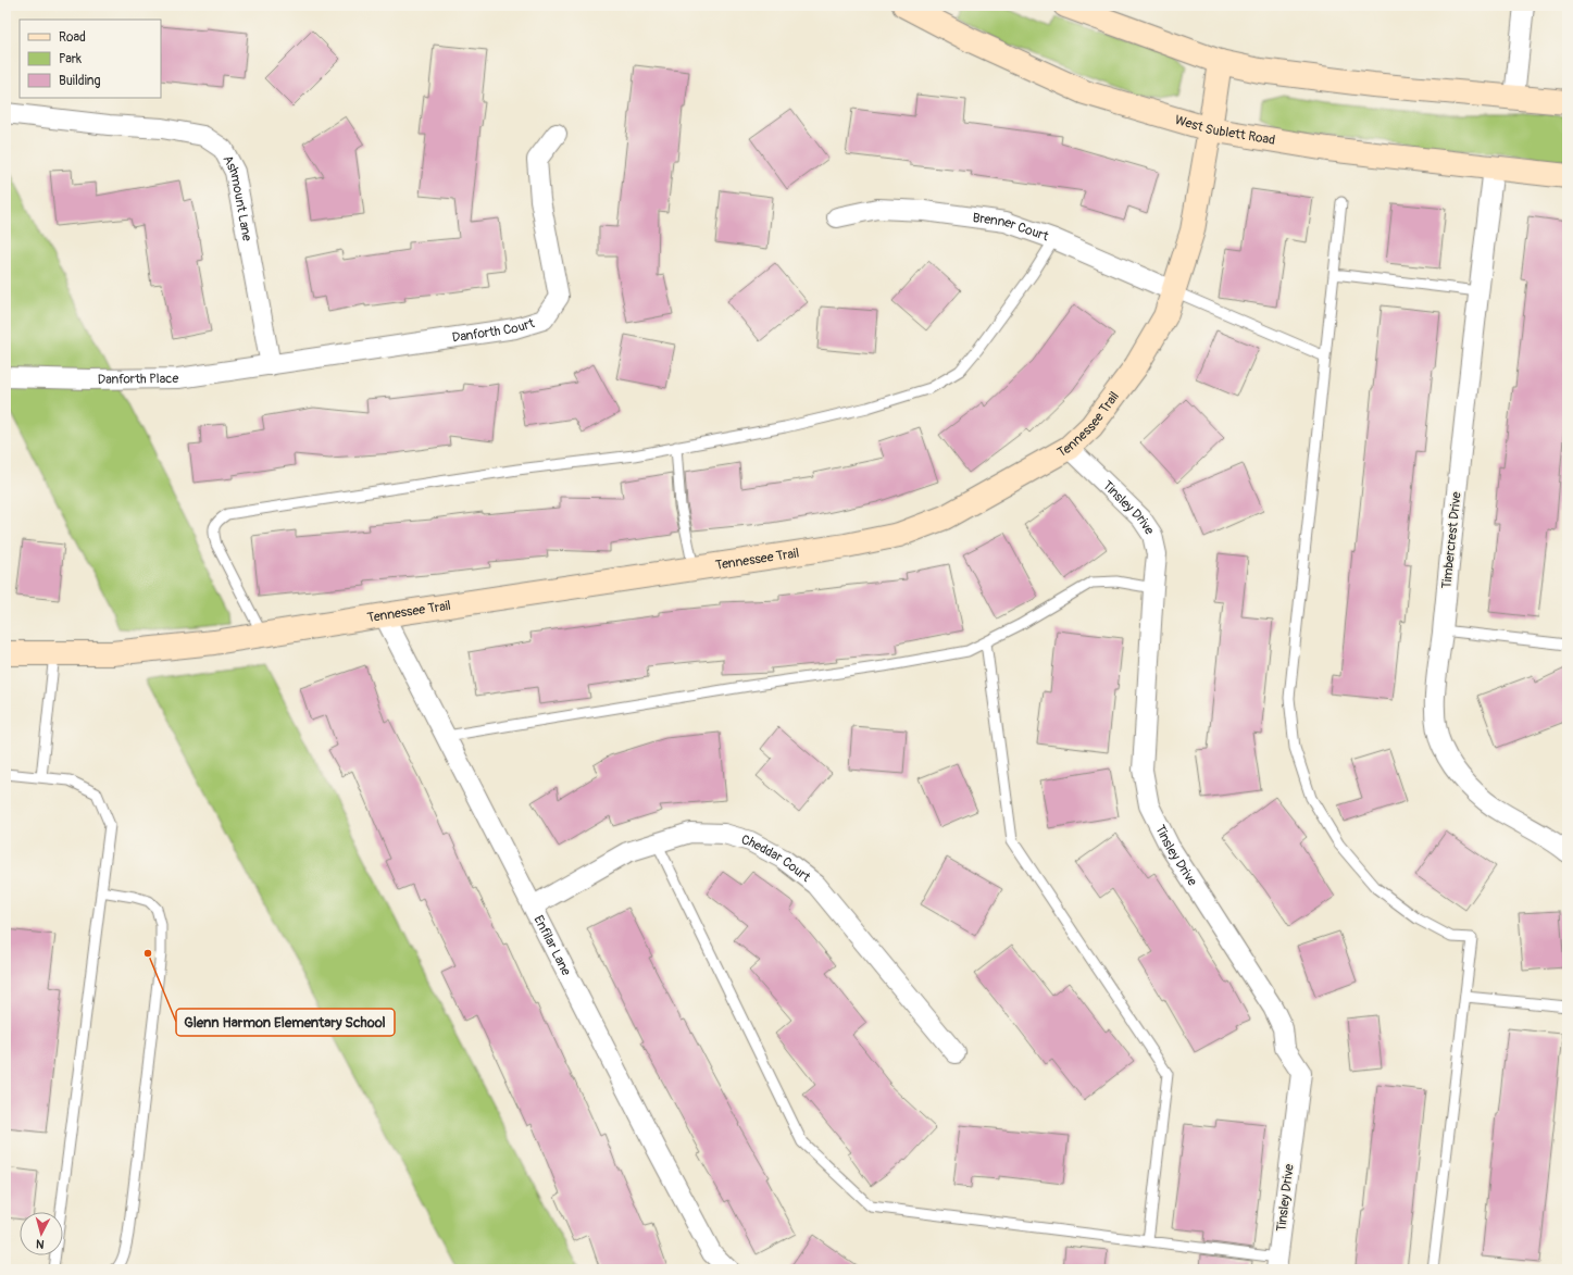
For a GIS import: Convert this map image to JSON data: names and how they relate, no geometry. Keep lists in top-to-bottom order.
{
  "streets": {
    "street": [
      "West Sublett Road",
      "Ashmount Lane",
      "Brenner Court",
      "Danforth Court",
      "Danforth Place",
      "Tennessee Trail",
      "Tinsley Drive",
      "Timbercrest Drive",
      "Cheddar Court",
      "Enfilar Lane"
    ]
  },
  "crossings": [
    ["West Sublett Road", "Tennessee Trail"],
    ["West Sublett Road", "Timbercrest Drive"],
    ["Ashmount Lane", "Danforth Court"],
    ["Ashmount Lane", "Danforth Place"],
    ["Brenner Court", "Tennessee Trail"],
    ["Danforth Court", "Danforth Place"],
    ["Tennessee Trail", "Tinsley Drive"],
    ["Tennessee Trail", "Enfilar Lane"],
    ["Cheddar Court", "Enfilar Lane"]
  ],
  "places": ["Glenn Harmon Elementary School"],
  "legend": ["Road", "Park", "Building"],
  "north": "bottom"
}
